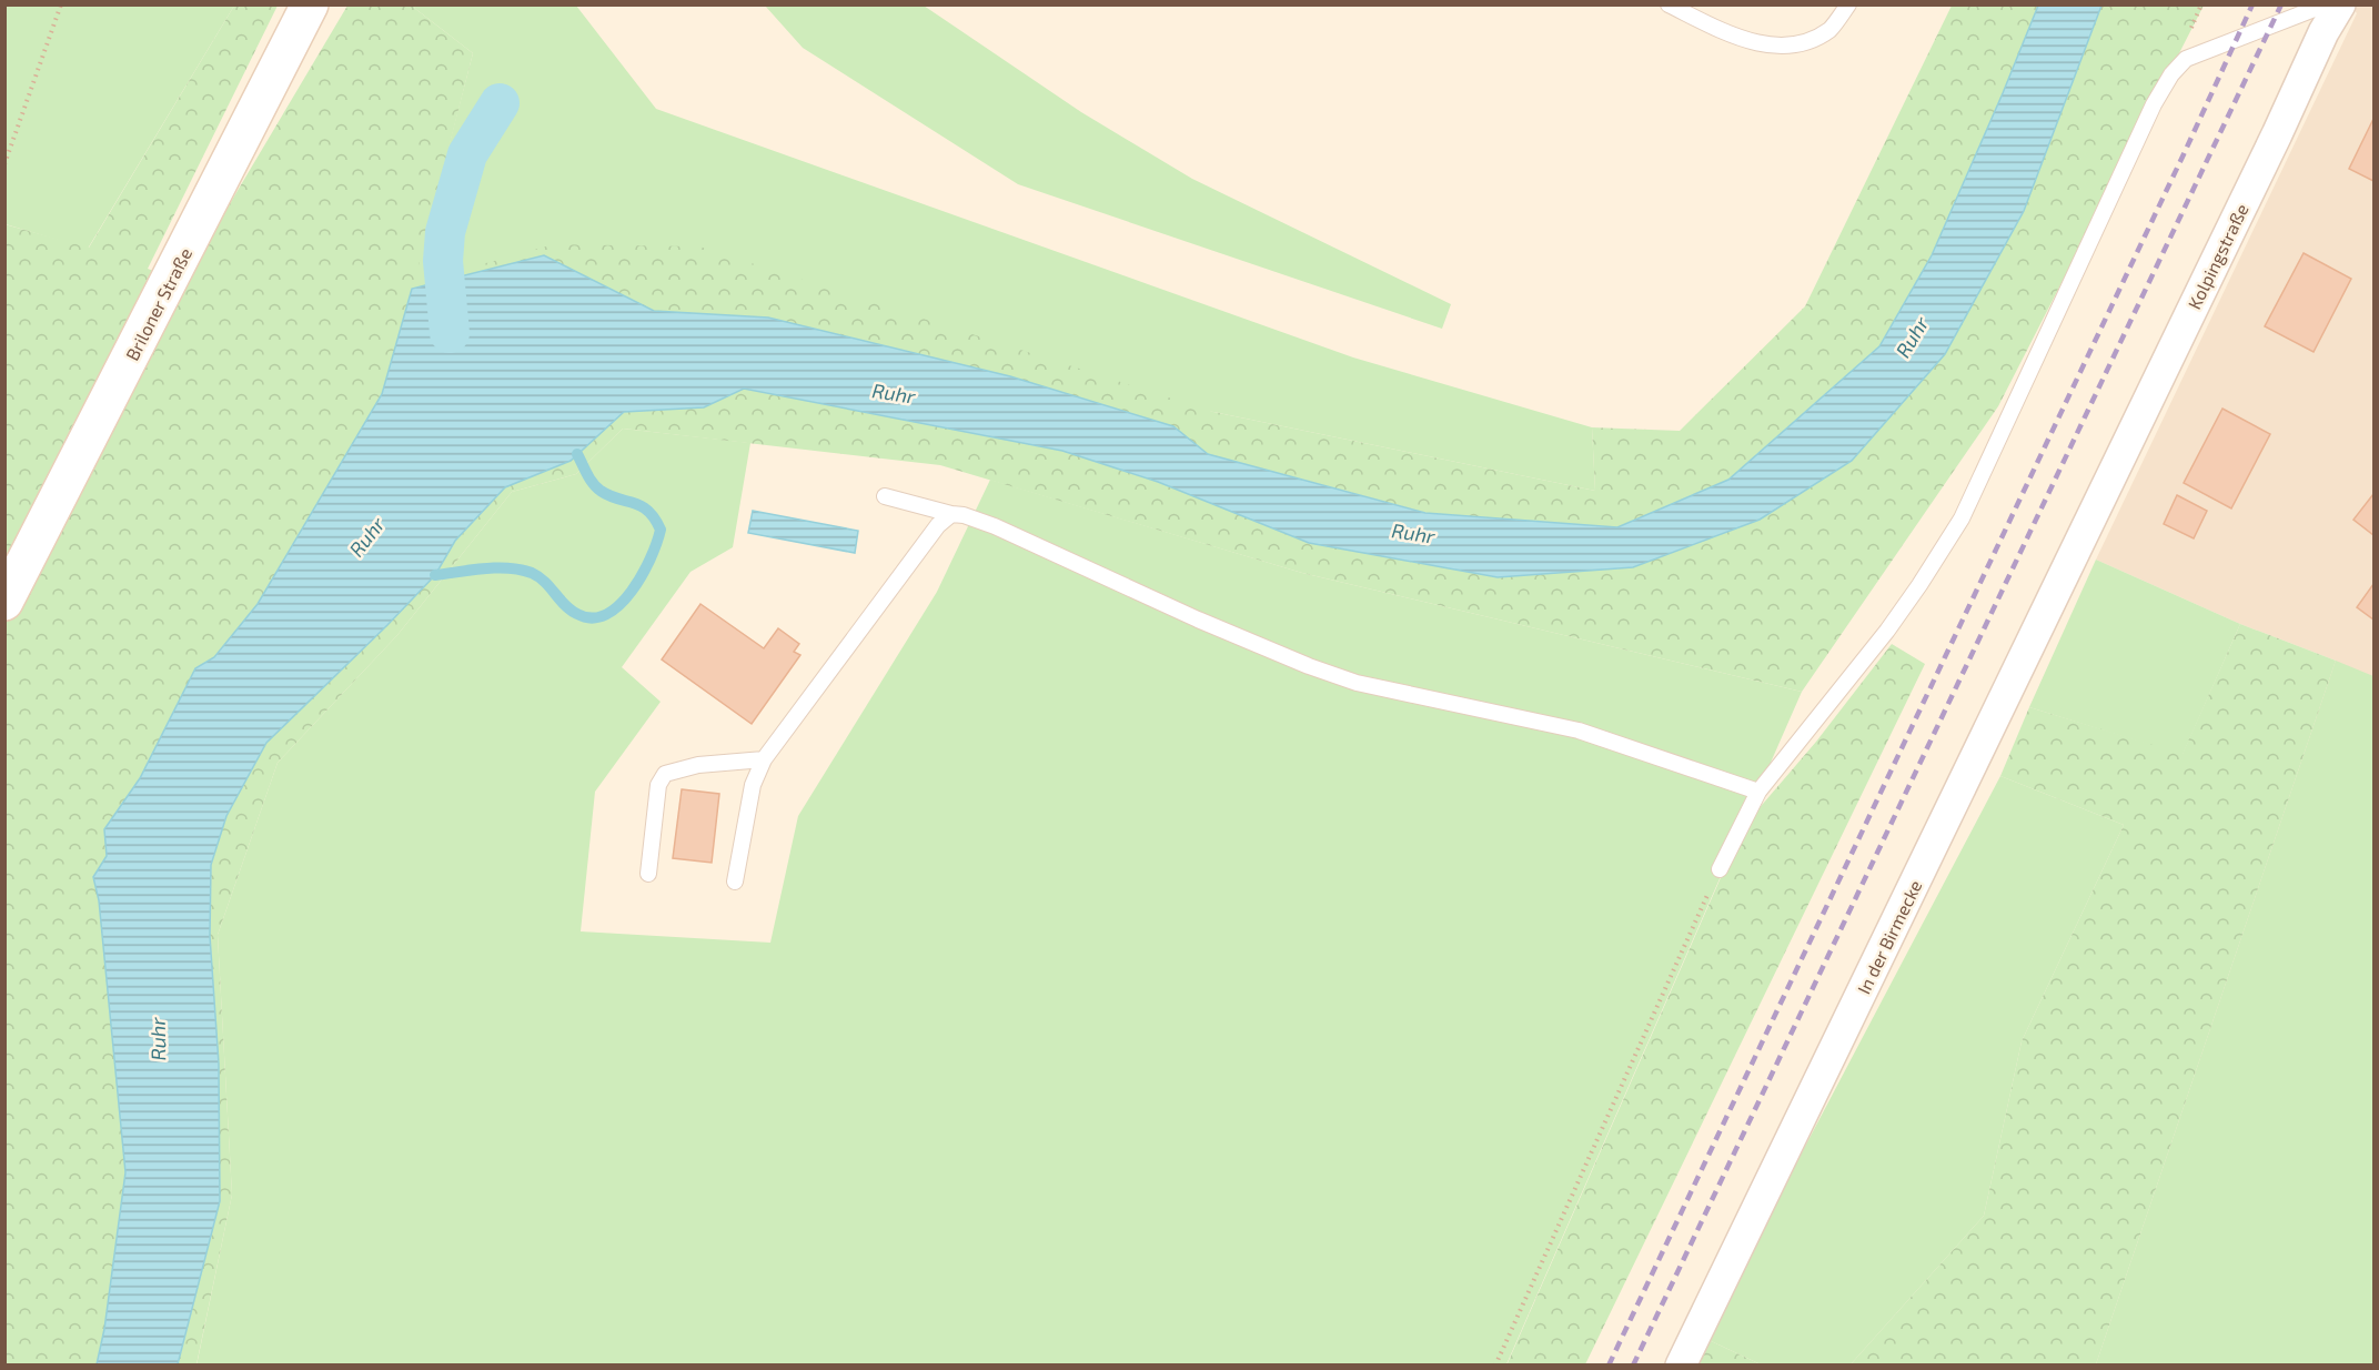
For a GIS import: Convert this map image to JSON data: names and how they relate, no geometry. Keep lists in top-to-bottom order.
{
  "streets": {
    "main road": ["Briloner Straße"],
    "street": ["Kolpingstraße", "In der Birmecke"]
  },
  "crossings": [
    ["Kolpingstraße", "In der Birmecke"]
  ],
  "water": ["Ruhr"]
}
